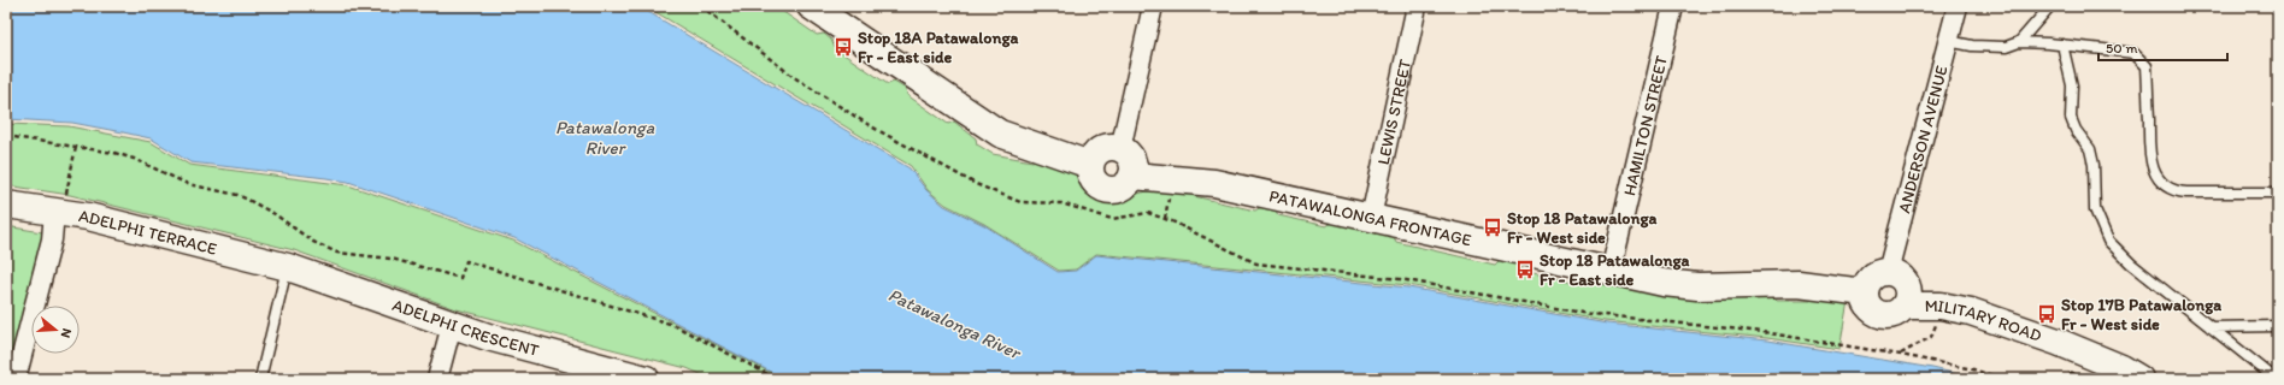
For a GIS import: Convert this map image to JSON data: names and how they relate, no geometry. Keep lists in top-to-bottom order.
{
  "streets": {
    "street": [
      "LEWIS STREET",
      "HAMILTON STREET",
      "ANDERSON AVENUE",
      "PATAWALONGA FRONTAGE",
      "ADELPHI TERRACE",
      "MILITARY ROAD",
      "ADELPHI CRESCENT"
    ]
  },
  "crossings": [
    ["LEWIS STREET", "PATAWALONGA FRONTAGE"],
    ["HAMILTON STREET", "PATAWALONGA FRONTAGE"],
    ["ANDERSON AVENUE", "PATAWALONGA FRONTAGE"],
    ["ANDERSON AVENUE", "MILITARY ROAD"],
    ["PATAWALONGA FRONTAGE", "MILITARY ROAD"],
    ["ADELPHI TERRACE", "ADELPHI CRESCENT"]
  ],
  "water": ["Patawalonga River"],
  "places": {
    "bus stop": [
      "Stop 18A Patawalonga Fr - East side",
      "Stop 18 Patawalonga Fr - West side",
      "Stop 18 Patawalonga Fr - East side",
      "Stop 17B Patawalonga Fr - West side"
    ]
  },
  "scale_bar": "50 m",
  "north": "right"
}
